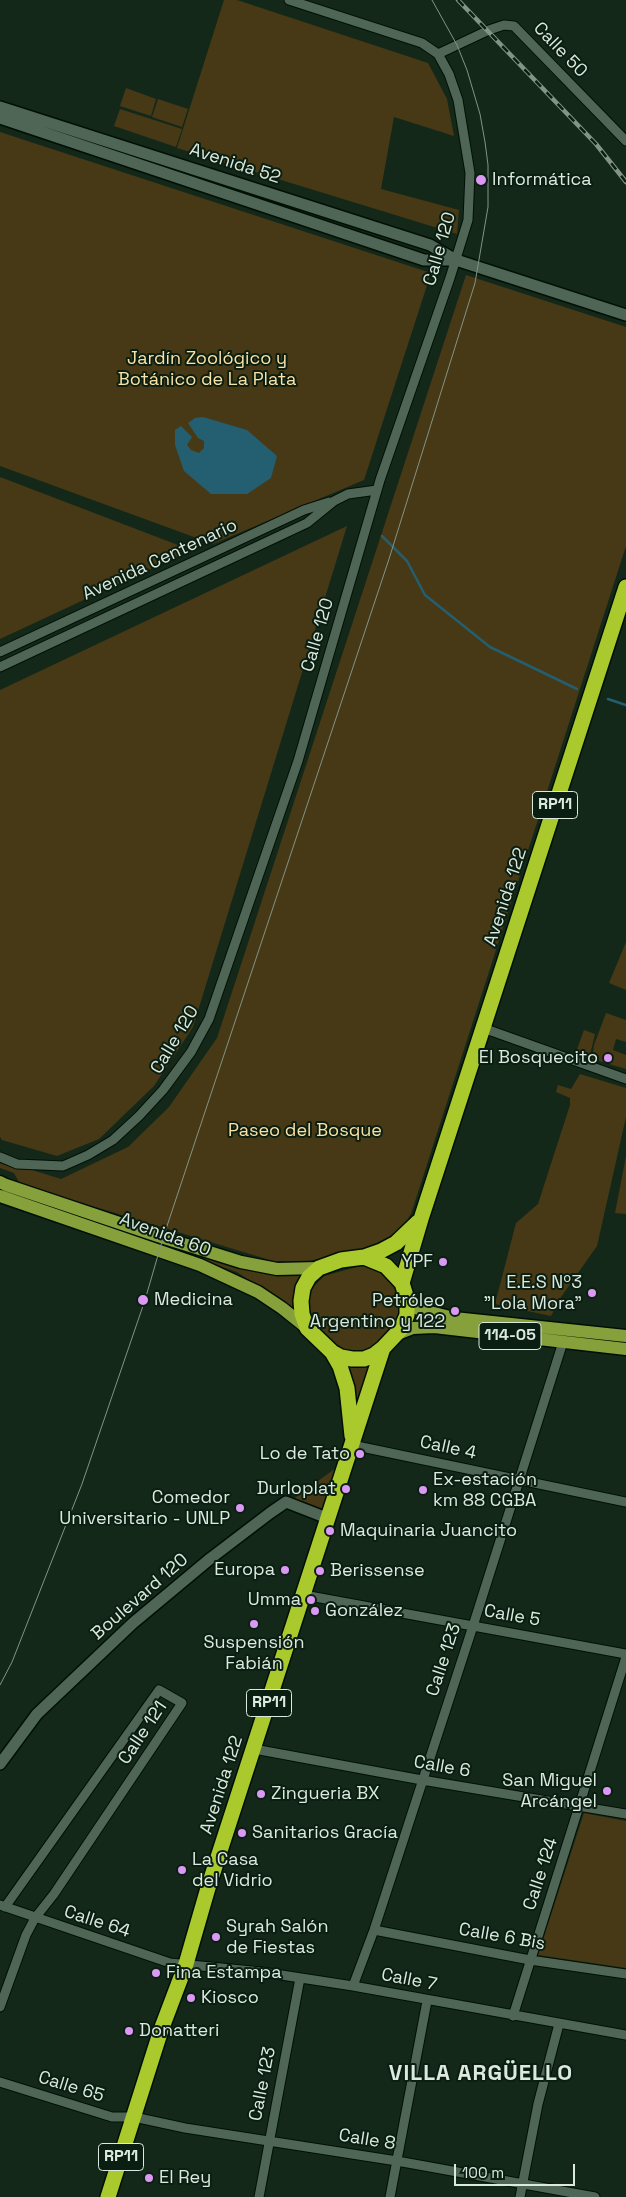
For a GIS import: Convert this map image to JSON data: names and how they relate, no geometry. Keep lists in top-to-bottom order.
{
  "streets": {
    "highway": ["RP11", "Avenida 122"],
    "main road": [
      "Avenida 52",
      "Avenida 60",
      "114-05",
      "Boulevard 120"
    ],
    "street": [
      "Calle 50",
      "Calle 120",
      "Avenida Centenario",
      "Calle 4",
      "Calle 5",
      "Calle 123",
      "Calle 121",
      "Calle 6",
      "Calle 124",
      "Calle 64",
      "Calle 6 Bis",
      "Calle 7",
      "Calle 65",
      "Calle 8"
    ]
  },
  "crossings": [
    ["Calle 50", "Calle 120"],
    ["Avenida 52", "Calle 120"],
    ["Calle 120", "Avenida Centenario"],
    ["RP11", "Avenida 122"],
    ["RP11", "Avenida 60"],
    ["RP11", "114-05"],
    ["Avenida 122", "Avenida 60"],
    ["Avenida 122", "114-05"],
    ["Avenida 122", "Calle 4"],
    ["Avenida 122", "Boulevard 120"],
    ["Avenida 122", "Calle 5"],
    ["Avenida 122", "Calle 6"],
    ["Avenida 122", "Calle 64"],
    ["Avenida 122", "Calle 7"],
    ["Avenida 122", "Calle 65"],
    ["Avenida 122", "Calle 8"],
    ["Avenida 60", "114-05"],
    ["114-05", "Calle 123"],
    ["Calle 4", "Calle 123"],
    ["Calle 5", "Calle 123"],
    ["Calle 5", "Calle 124"],
    ["Calle 123", "Calle 6"],
    ["Calle 123", "Calle 6 Bis"],
    ["Calle 123", "Calle 7"],
    ["Calle 123", "Calle 8"],
    ["Calle 121", "Calle 64"],
    ["Calle 6", "Calle 124"],
    ["Calle 124", "Calle 6 Bis"],
    ["Calle 124", "Calle 7"],
    ["Calle 64", "Calle 7"],
    ["Calle 65", "Calle 8"]
  ],
  "districts": ["VILLA ARGÜELLO"],
  "parks": ["Jardín Zoológico y Botánico de La Plata", "Paseo del Bosque"],
  "places": [
    "Informática",
    "El Bosquecito",
    "YPF",
    "E.E.S Nº3 \"Lola Mora\"",
    "Medicina",
    "Petróleo Argentino y 122",
    "Lo de Tato",
    "Durloplat",
    "Ex-estación km 88 CGBA",
    "Comedor Universitario - UNLP",
    "Maquinaria Juancito",
    "Europa",
    "Berissense",
    "Umma",
    "González",
    "Suspensión Fabián",
    "San Miguel Arcángel",
    "Zingueria BX",
    "Sanitarios Gracía",
    "La Casa del Vidrio",
    "Syrah Salón de Fiestas",
    "Fina Estampa",
    "Kiosco",
    "Donatteri",
    "El Rey"
  ],
  "scale_bar": "100 m"
}
